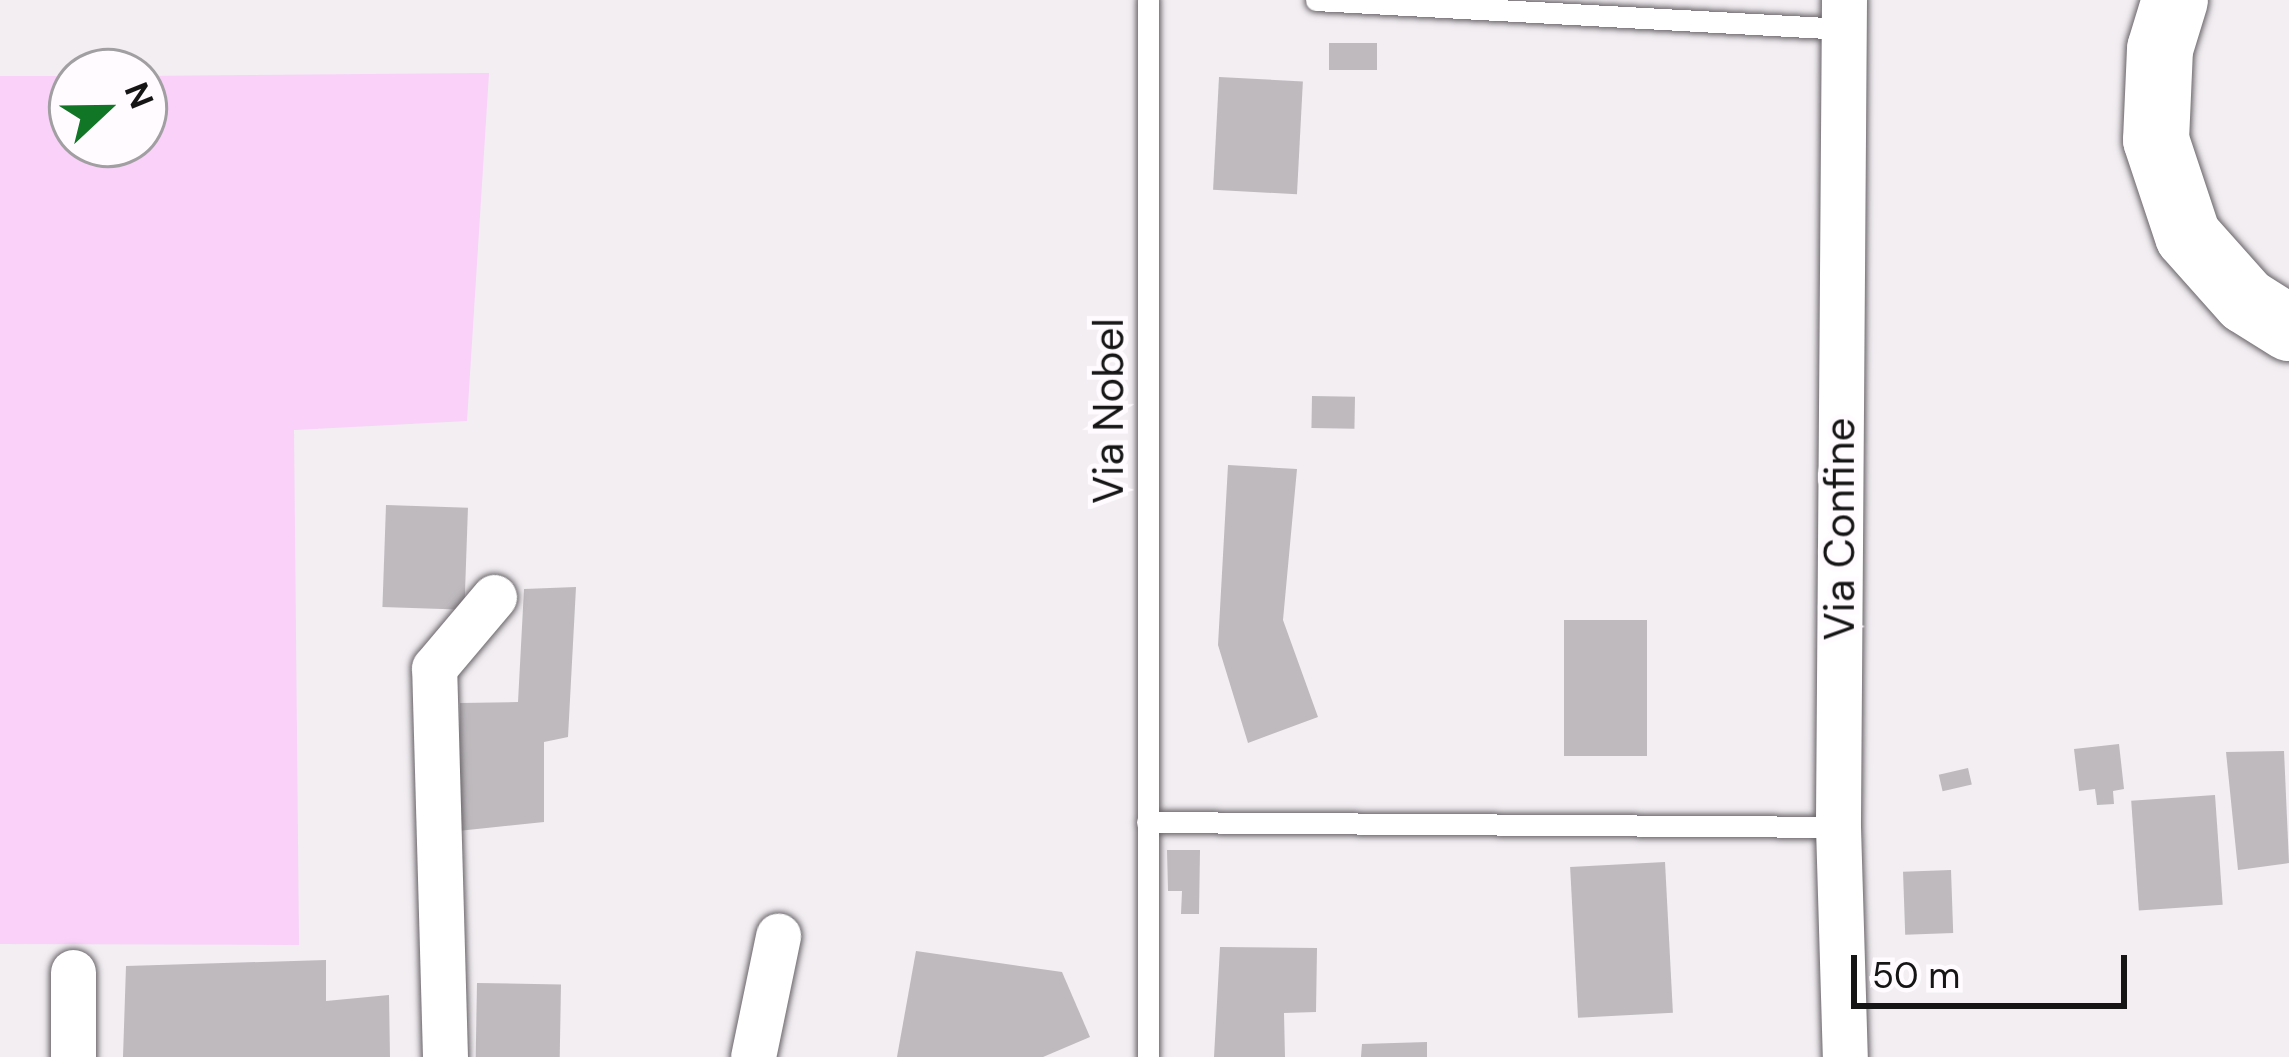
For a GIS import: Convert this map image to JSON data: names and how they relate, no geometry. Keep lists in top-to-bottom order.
{
  "streets": {
    "street": ["Via Confine"],
    "lane": ["Via Nobel"]
  },
  "scale_bar": "50 m",
  "north": "right"
}
